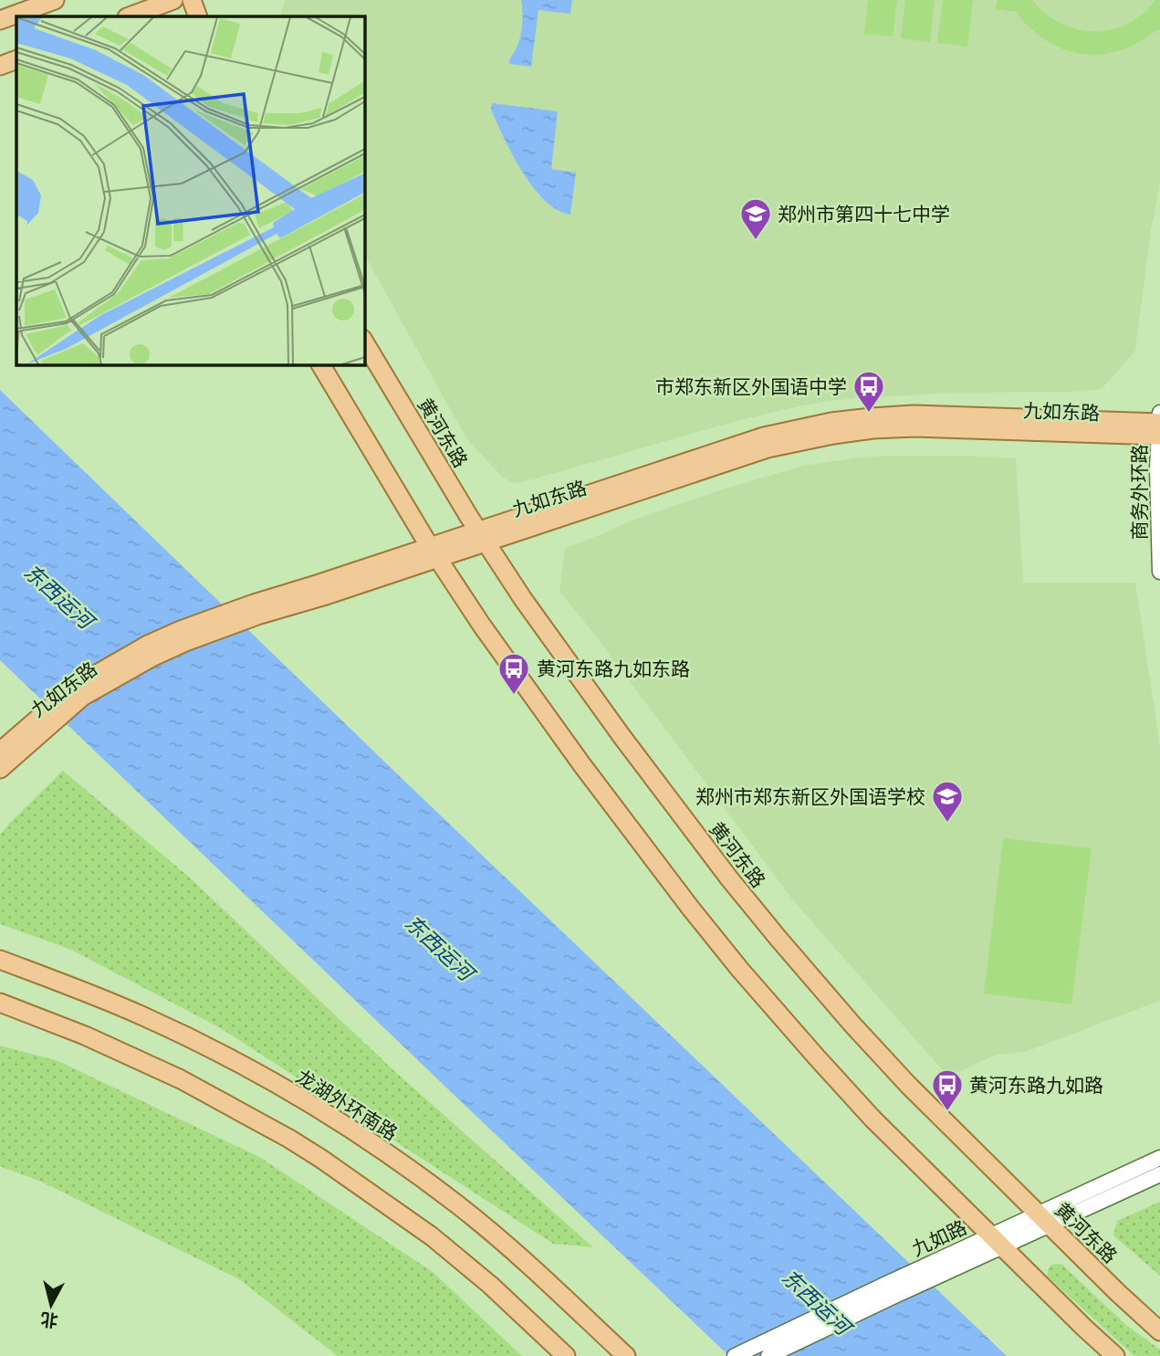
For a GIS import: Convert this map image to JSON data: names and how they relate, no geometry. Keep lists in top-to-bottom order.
{
  "streets": {
    "main road": ["九如东路", "黄河东路", "龙湖外环南路"],
    "street": ["商务外环路", "九如路"]
  },
  "crossings": [
    ["九如东路", "黄河东路"],
    ["九如东路", "商务外环路"],
    ["黄河东路", "九如路"]
  ],
  "water": ["东西运河"],
  "places": {
    "school or university": ["郑州市第四十七中学", "郑州市郑东新区外国语学校"],
    "bus stop": ["市郑东新区外国语中学", "黄河东路九如东路", "黄河东路九如路"]
  },
  "north": "bottom"
}
